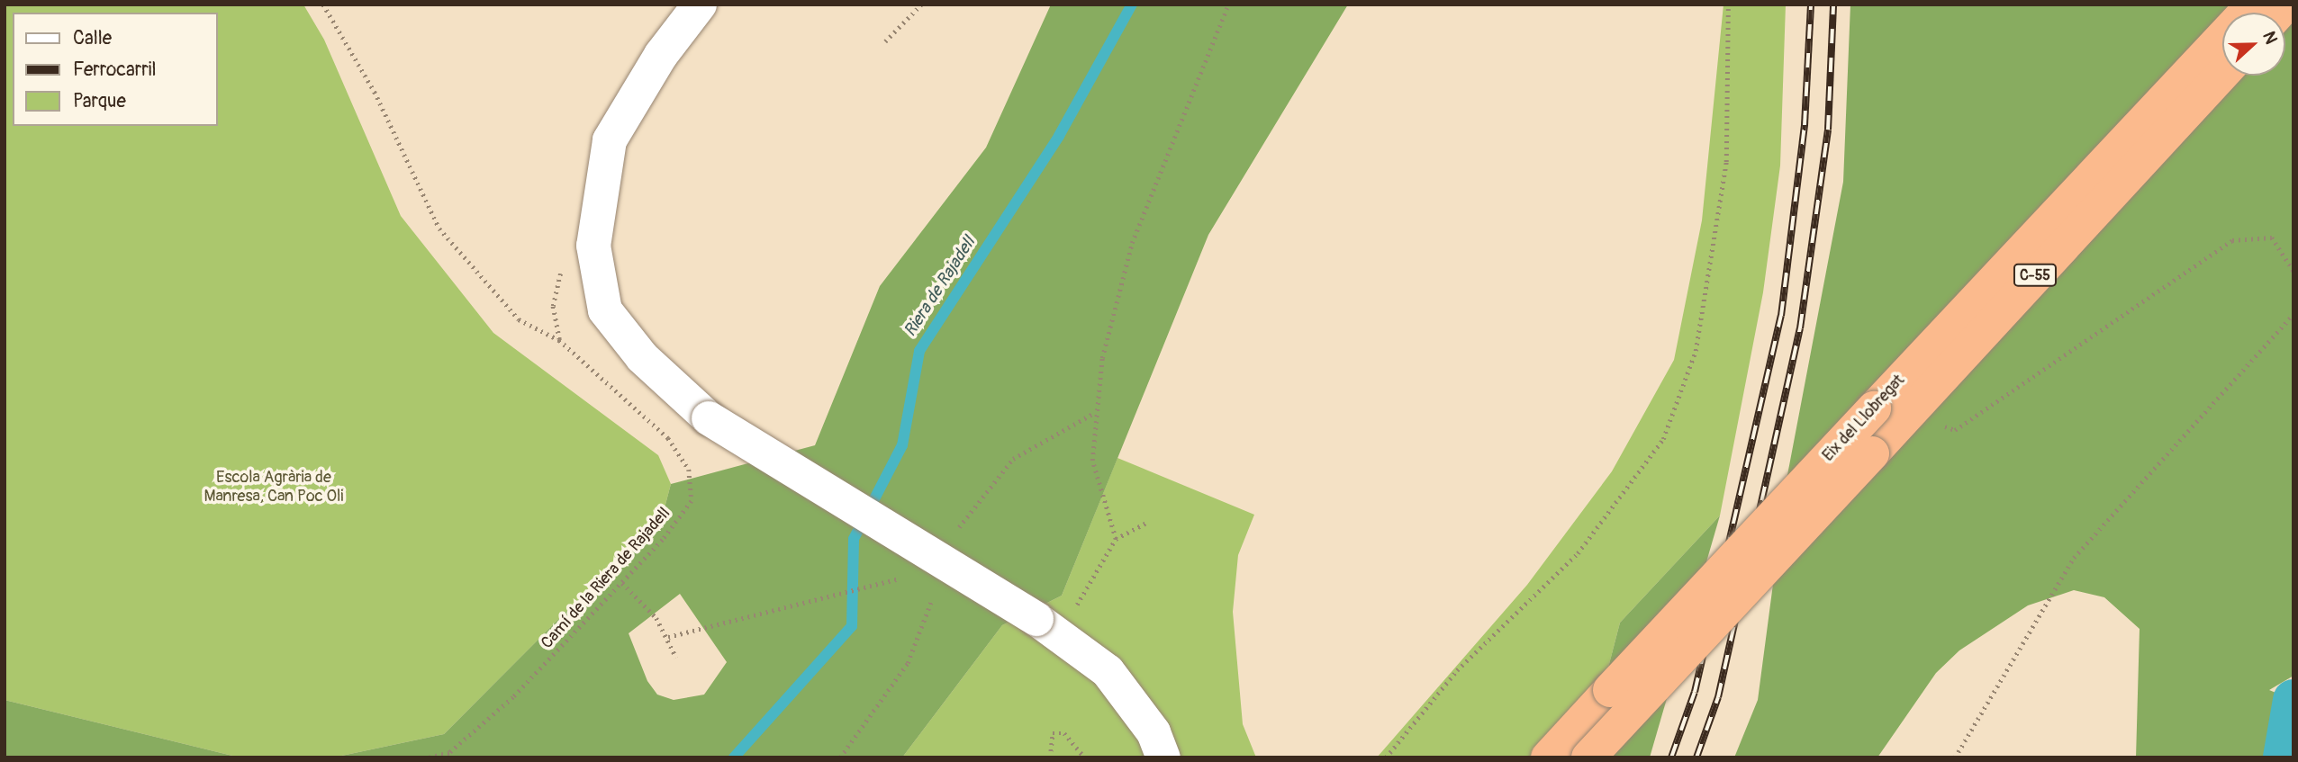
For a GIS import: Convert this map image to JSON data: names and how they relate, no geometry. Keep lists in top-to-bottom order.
{
  "streets": {
    "highway": ["C-55", "Eix del Llobregat"],
    "path": ["Camí de la Riera de Rajadell"]
  },
  "crossings": [
    ["C-55", "Eix del Llobregat"]
  ],
  "water": ["Riera de Rajadell"],
  "parks": ["Escola Agrària de Manresa, Can Poc Oli"],
  "legend": ["Calle", "Ferrocarril", "Parque"],
  "north": "right"
}
